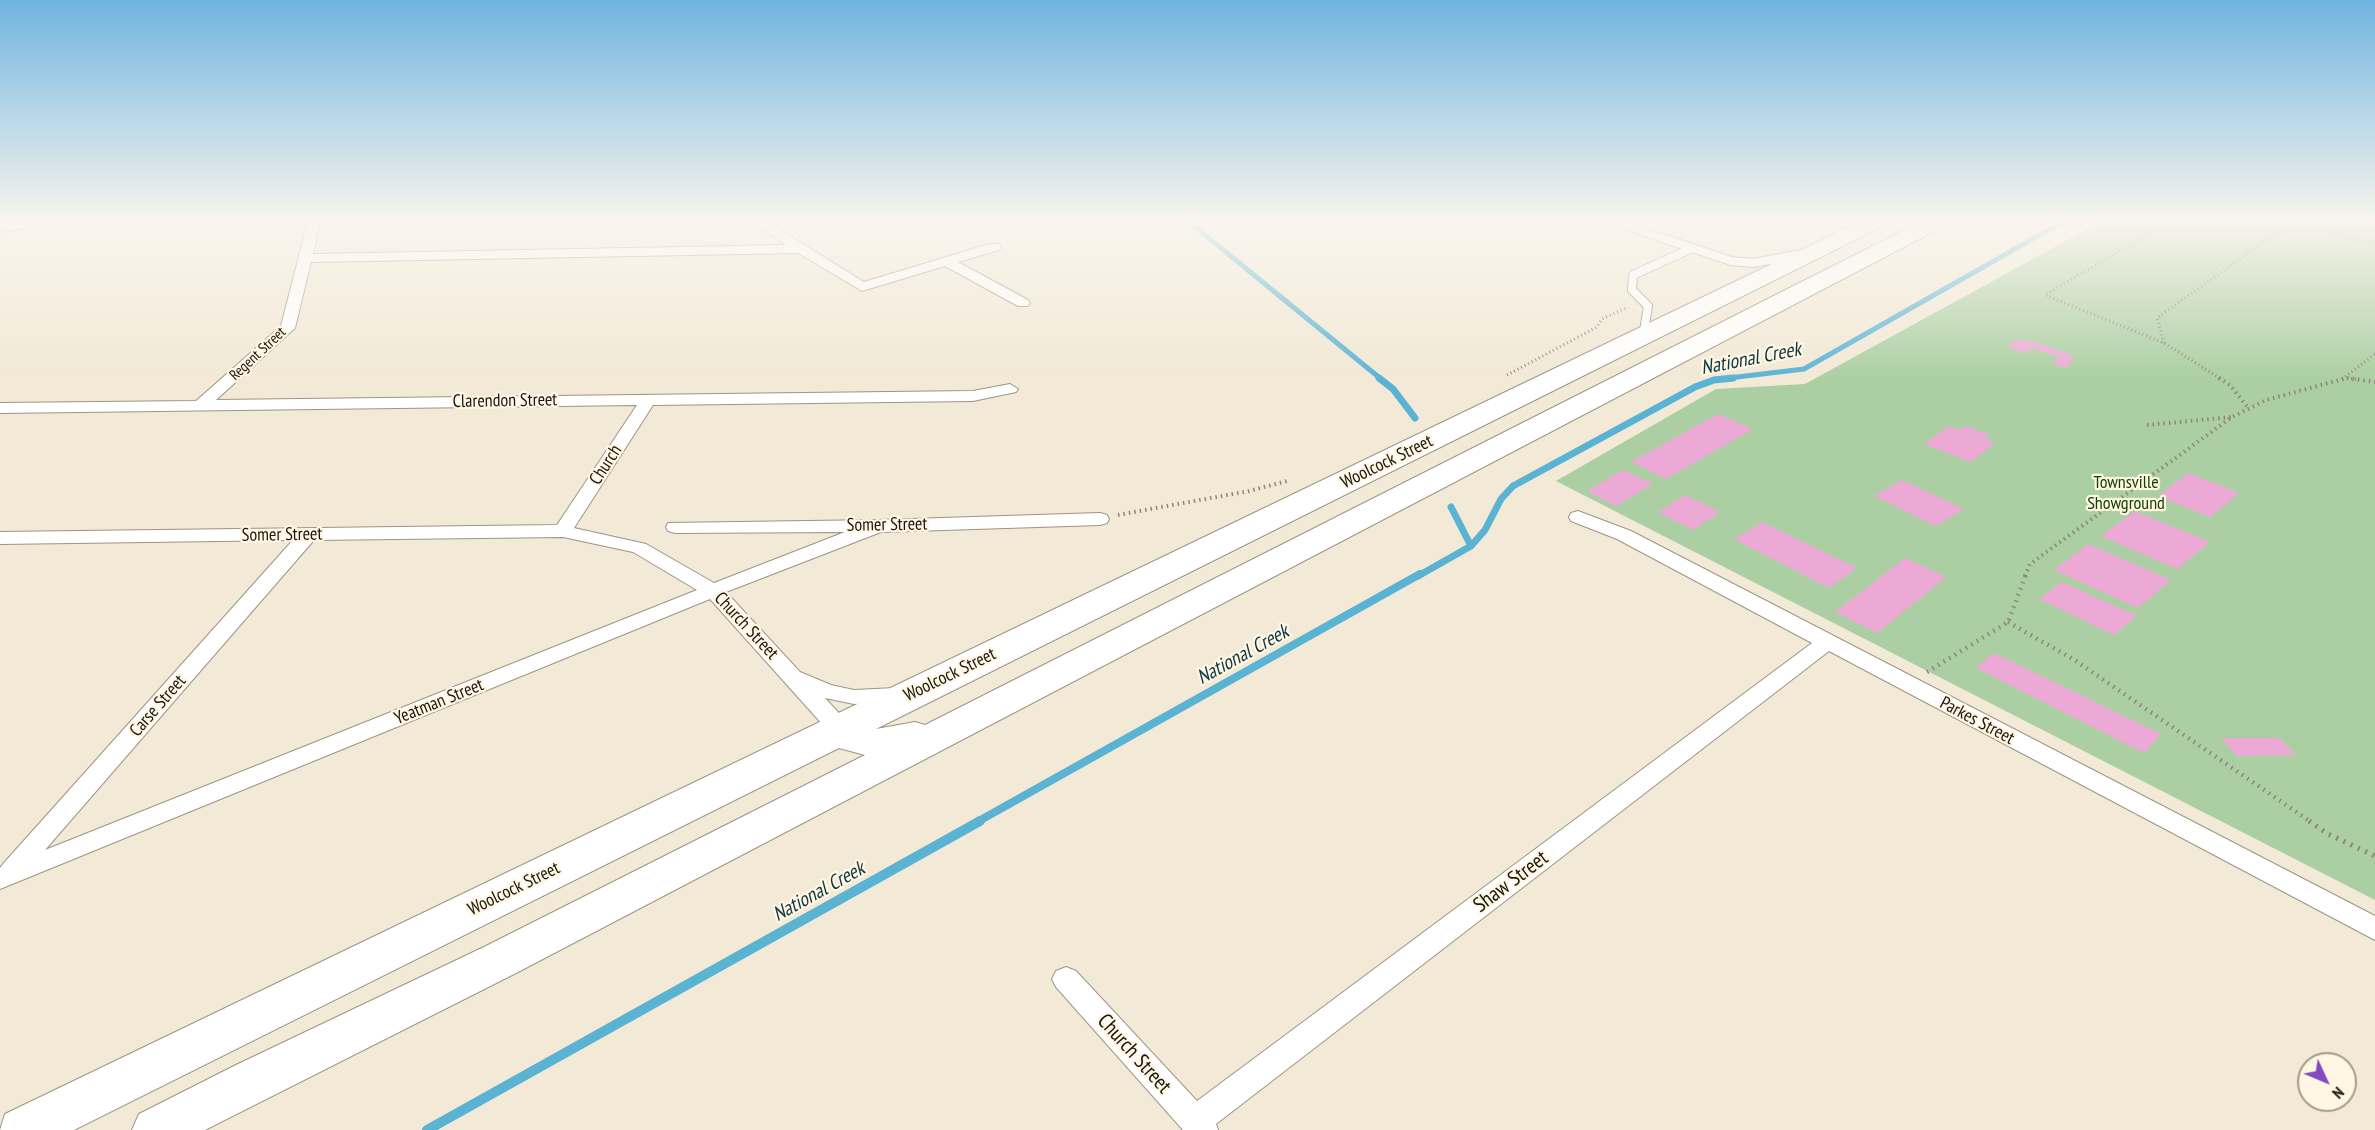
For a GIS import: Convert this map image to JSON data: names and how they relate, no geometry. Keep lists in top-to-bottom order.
{
  "streets": {
    "main road": ["Woolcock Street"],
    "street": [
      "Regent Street",
      "Clarendon Street",
      "Church",
      "Somer Street",
      "Church Street",
      "Yeatman Street",
      "Carse Street",
      "Parkes Street",
      "Shaw Street"
    ]
  },
  "crossings": [
    ["Regent Street", "Clarendon Street"],
    ["Clarendon Street", "Church"],
    ["Woolcock Street", "Church Street"],
    ["Church", "Somer Street"],
    ["Church", "Church Street"],
    ["Somer Street", "Church Street"],
    ["Somer Street", "Yeatman Street"],
    ["Somer Street", "Carse Street"],
    ["Church Street", "Yeatman Street"],
    ["Church Street", "Shaw Street"],
    ["Yeatman Street", "Carse Street"],
    ["Parkes Street", "Shaw Street"]
  ],
  "water": ["National Creek"],
  "parks": ["Townsville Showground"],
  "north": "bottom right"
}
